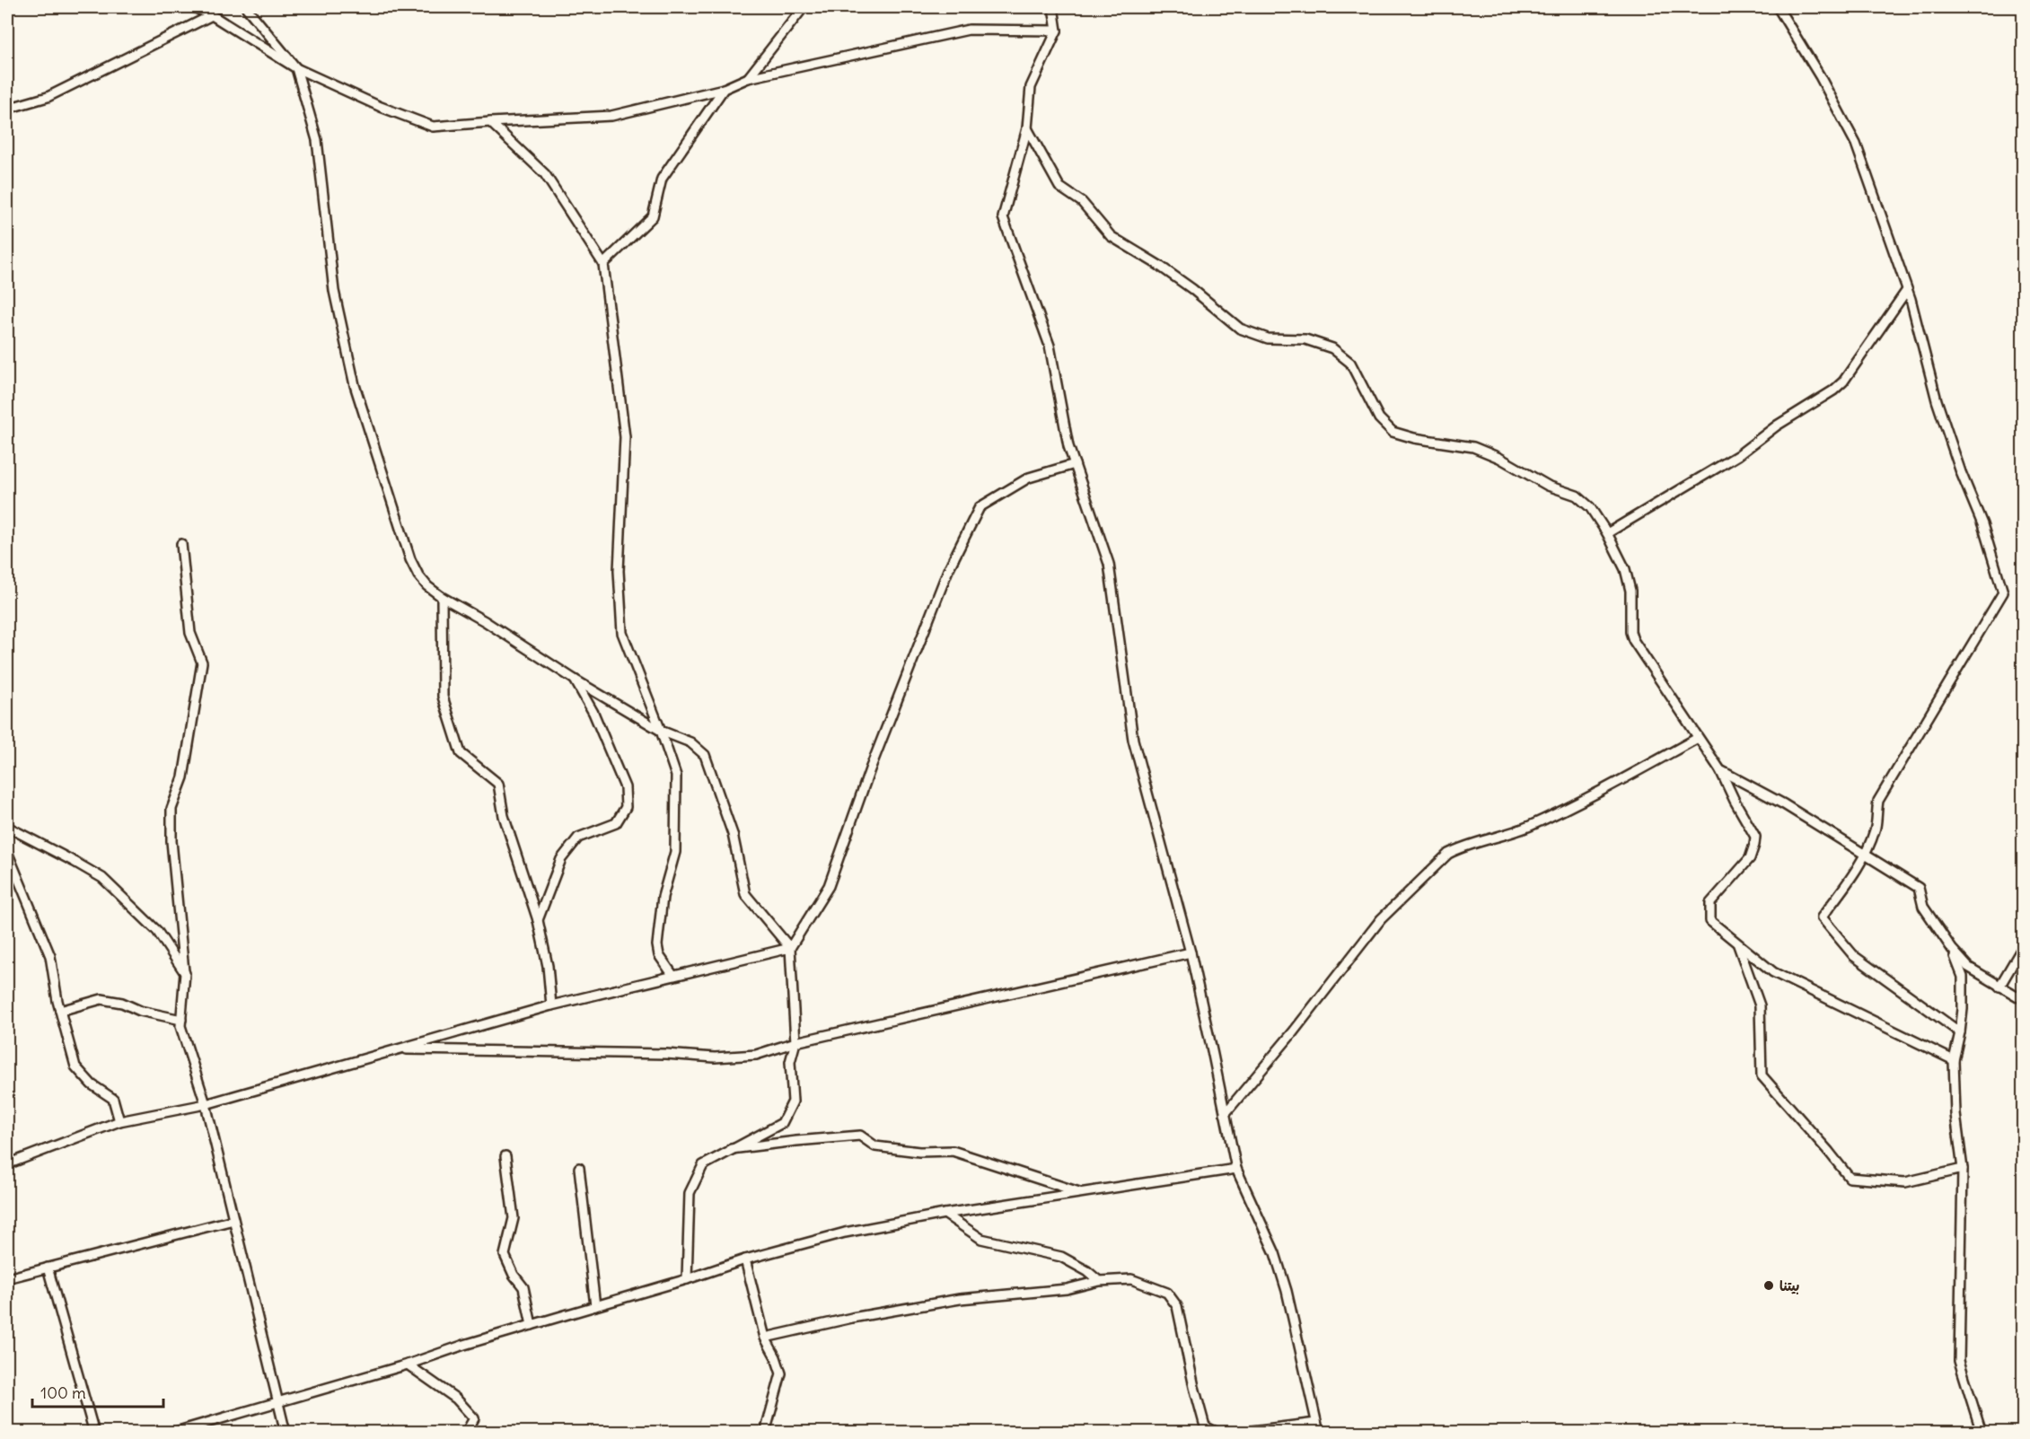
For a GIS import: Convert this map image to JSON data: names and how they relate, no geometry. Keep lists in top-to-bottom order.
{
  "places": ["بيتنا"],
  "scale_bar": "100 m"
}
